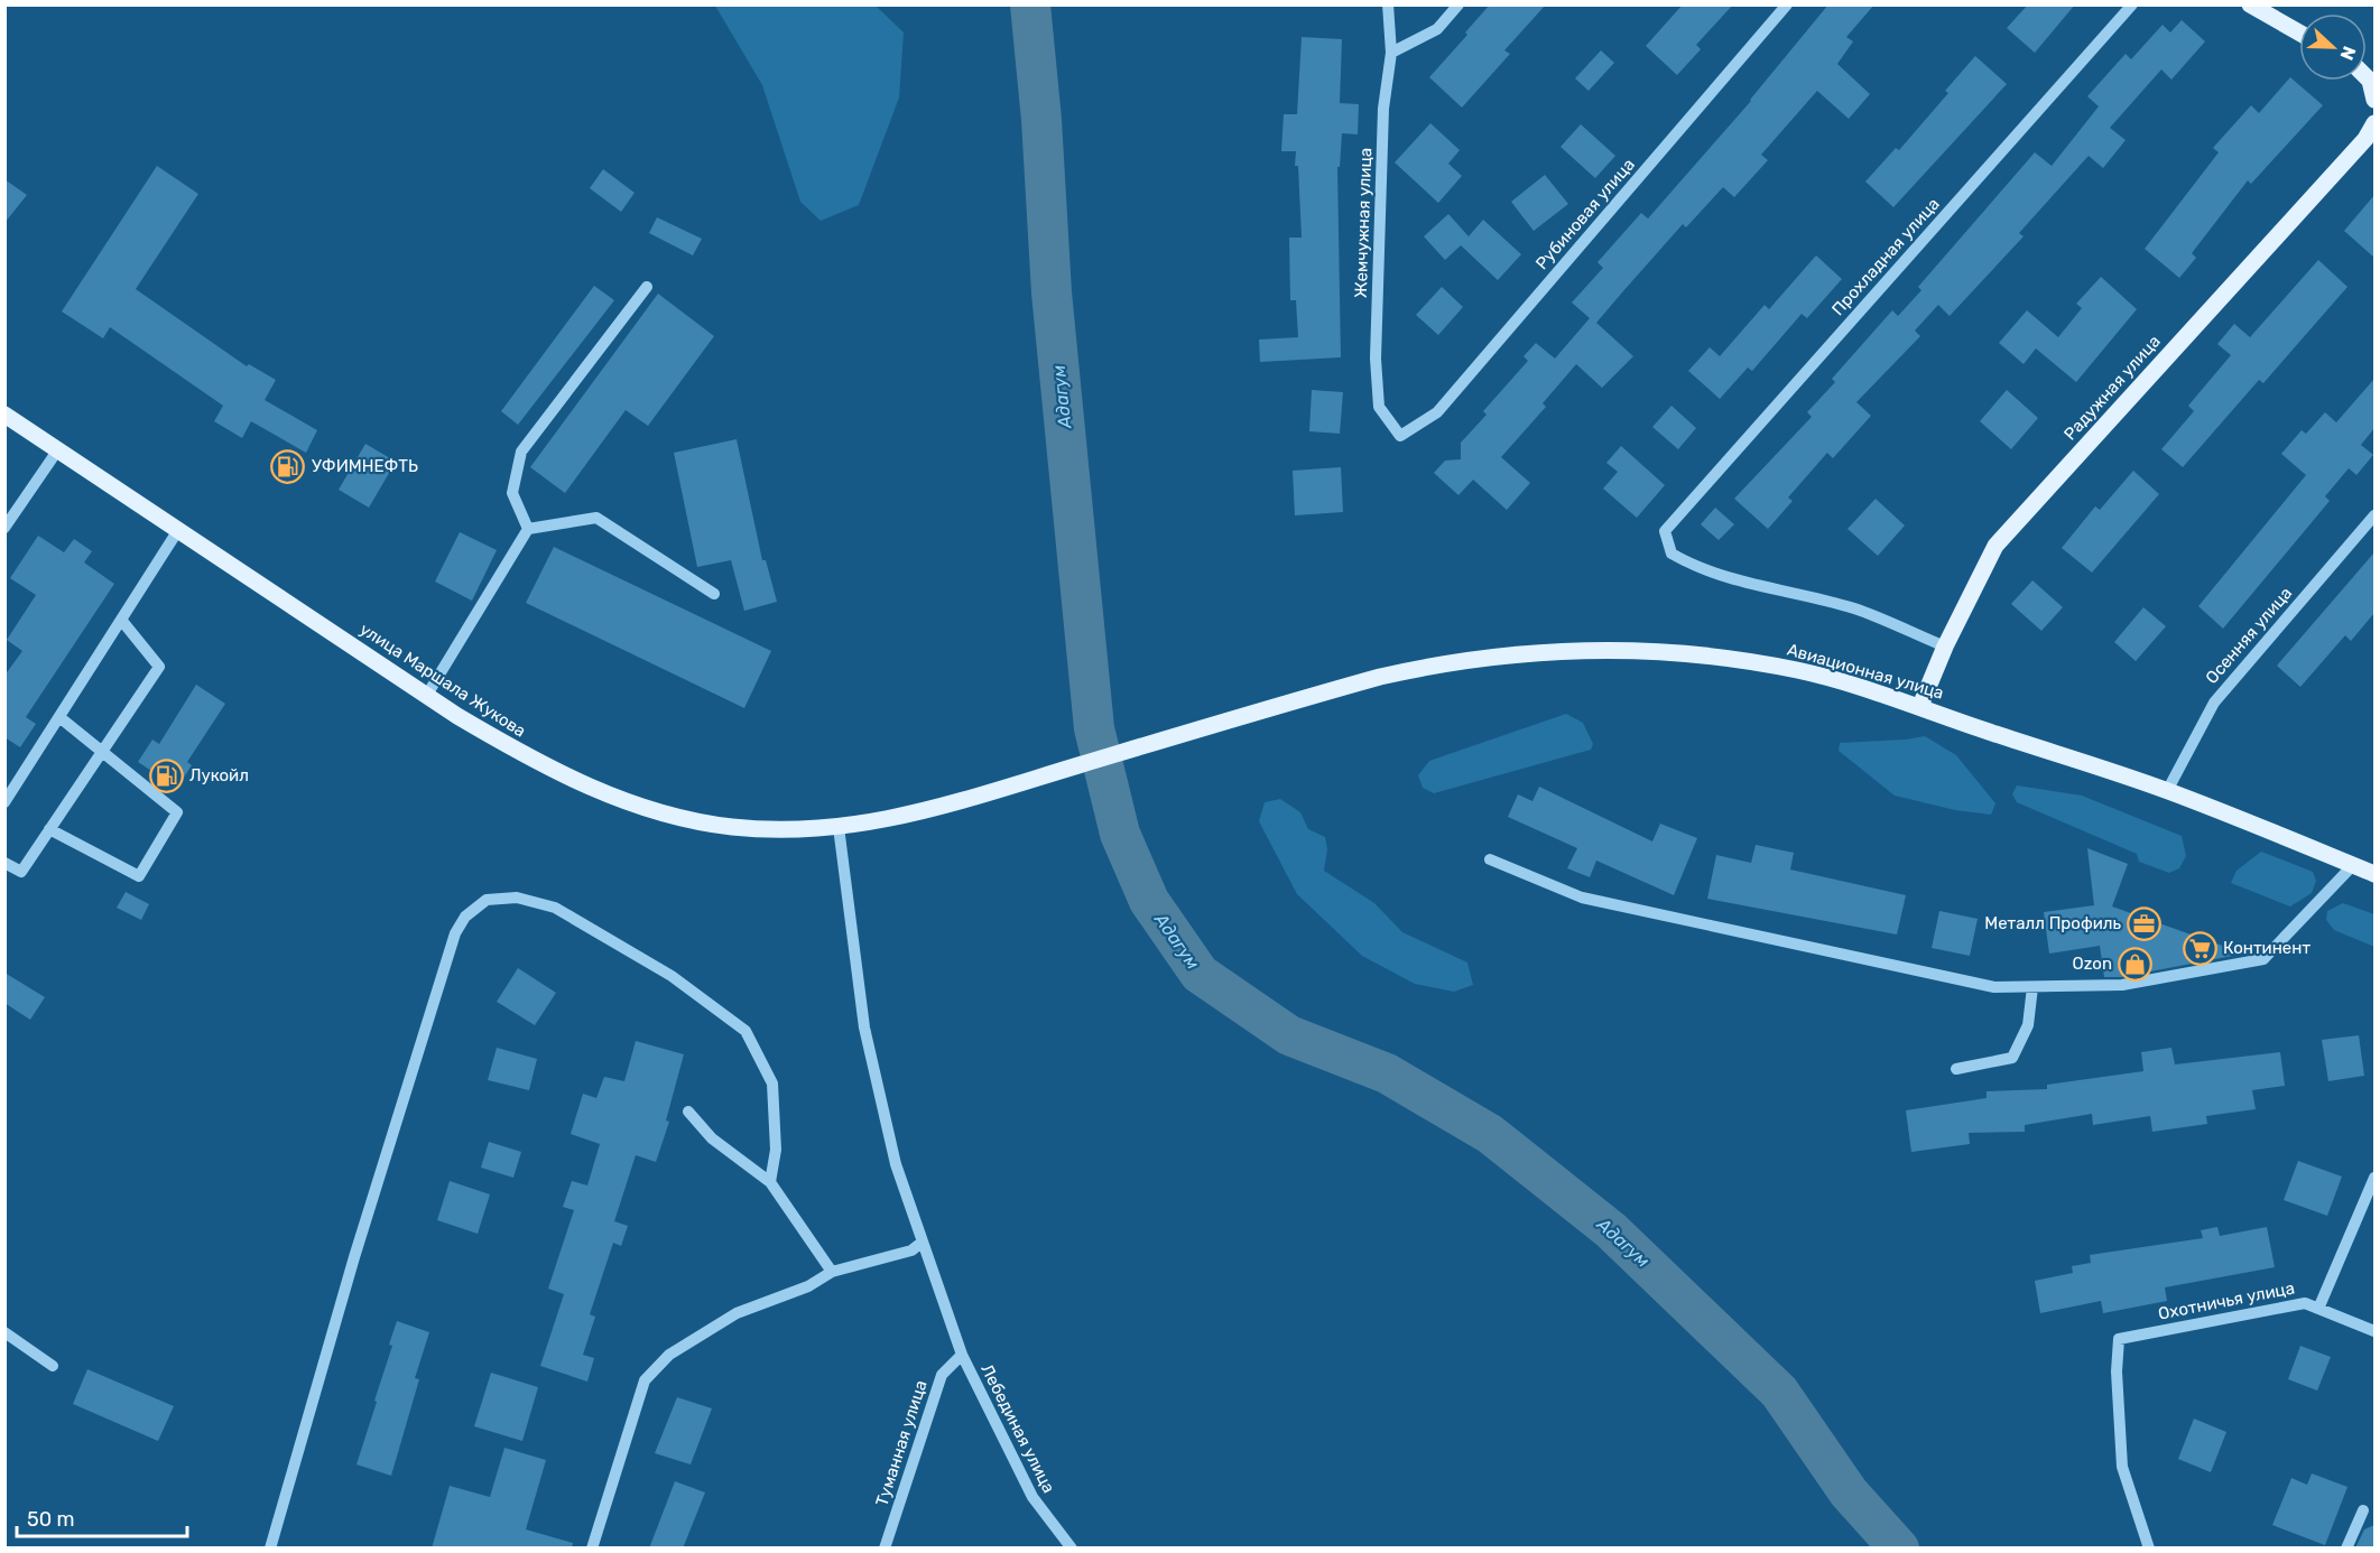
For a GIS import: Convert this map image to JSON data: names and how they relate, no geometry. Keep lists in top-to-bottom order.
{
  "streets": {
    "main road": ["Радужная улица", "Авиационная улица", "улица Маршала Жукова"],
    "street": [
      "Рубиновая улица",
      "Жемчужная улица",
      "Прохладная улица",
      "Осенняя улица",
      "Охотничья улица",
      "Лебединая улица",
      "Туманная улица"
    ]
  },
  "crossings": [
    ["Рубиновая улица", "Жемчужная улица"],
    ["Прохладная улица", "Радужная улица"],
    ["Радужная улица", "Авиационная улица"],
    ["Осенняя улица", "Авиационная улица"],
    ["Авиационная улица", "улица Маршала Жукова"],
    ["улица Маршала Жукова", "Лебединая улица"],
    ["Лебединая улица", "Туманная улица"]
  ],
  "water": ["Адагум"],
  "places": {
    "fuel station": ["УФИМНЕФТЬ", "Лукойл"],
    "office": ["Металл Профиль"],
    "supermarket": ["Континент"],
    "shop": ["Ozon"]
  },
  "scale_bar": "50 m",
  "north": "right"
}
